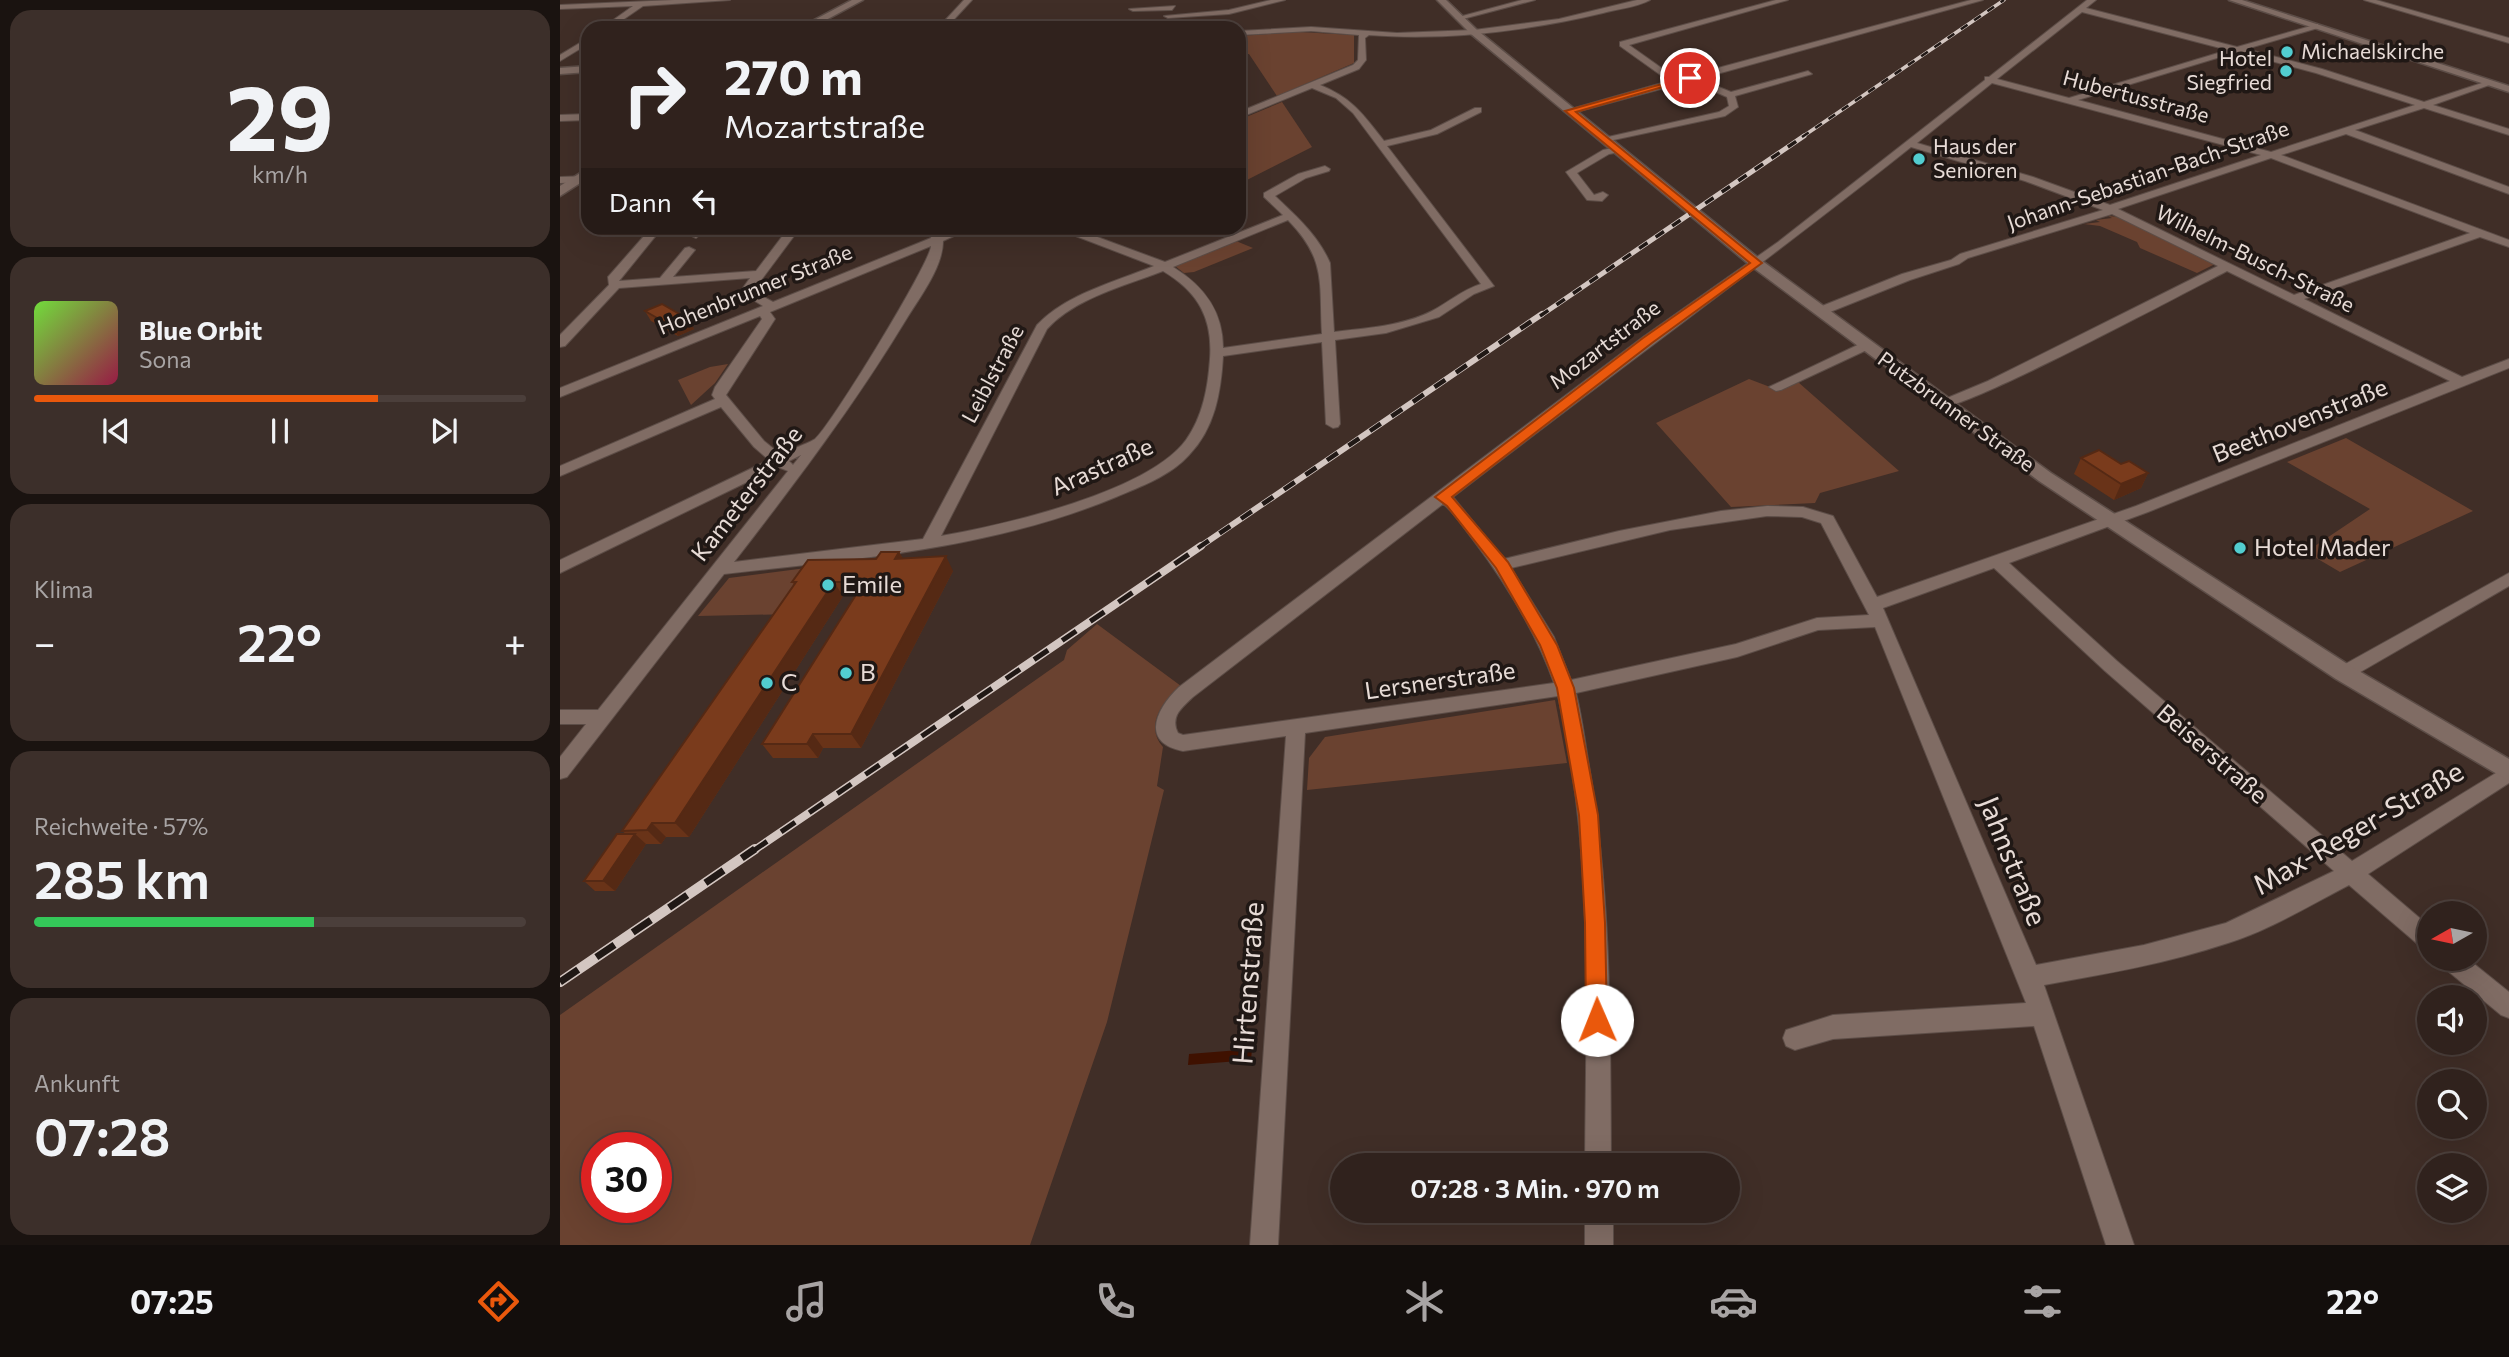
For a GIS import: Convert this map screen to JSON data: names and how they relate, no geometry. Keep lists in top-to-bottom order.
{
  "streets": {
    "main road": ["Putzbrunner Straße"],
    "street": [
      "Hubertusstraße",
      "Johann-Sebastian-Bach-Straße",
      "Wilhelm-Busch-Straße",
      "Hohenbrunner Straße",
      "Mozartstraße",
      "Leiblstraße",
      "Beethovenstraße",
      "Arastraße",
      "Kameterstraße",
      "Lersnerstraße",
      "Beiserstraße",
      "Max-Reger-Straße",
      "Jahnstraße",
      "Hirtenstraße"
    ]
  },
  "crossings": [
    ["Hubertusstraße", "Johann-Sebastian-Bach-Straße"],
    ["Hubertusstraße", "Mozartstraße"],
    ["Johann-Sebastian-Bach-Straße", "Wilhelm-Busch-Straße"],
    ["Johann-Sebastian-Bach-Straße", "Putzbrunner Straße"],
    ["Wilhelm-Busch-Straße", "Mozartstraße"],
    ["Wilhelm-Busch-Straße", "Beethovenstraße"],
    ["Mozartstraße", "Putzbrunner Straße"],
    ["Mozartstraße", "Lersnerstraße"],
    ["Leiblstraße", "Arastraße"],
    ["Putzbrunner Straße", "Beethovenstraße"],
    ["Putzbrunner Straße", "Max-Reger-Straße"],
    ["Beethovenstraße", "Lersnerstraße"],
    ["Beethovenstraße", "Beiserstraße"],
    ["Arastraße", "Kameterstraße"],
    ["Lersnerstraße", "Beiserstraße"],
    ["Lersnerstraße", "Jahnstraße"],
    ["Lersnerstraße", "Hirtenstraße"],
    ["Beiserstraße", "Max-Reger-Straße"],
    ["Max-Reger-Straße", "Jahnstraße"]
  ],
  "places": [
    "Michaelskirche",
    "Hotel Siegfried",
    "Haus der Senioren",
    "Hotel Mader",
    "Emile",
    "B",
    "C"
  ],
  "north": "left",
  "page": {
    "tile": [
      ["29", "km/h"],
      "Klima",
      ["Reichweite · 57%", "285 km"],
      ["Ankunft", "07:28"]
    ],
    "turn": ["270 m", "Mozartstraße"],
    "then": "Dann",
    "song": ["Blue Orbit", "Sona"],
    "heat": ["−", "22°", "+"],
    "limit": "30",
    "trip": "07:28 · 3 Min. · 970 m",
    "tabs": ["07:25", "22°"]
  }
}
